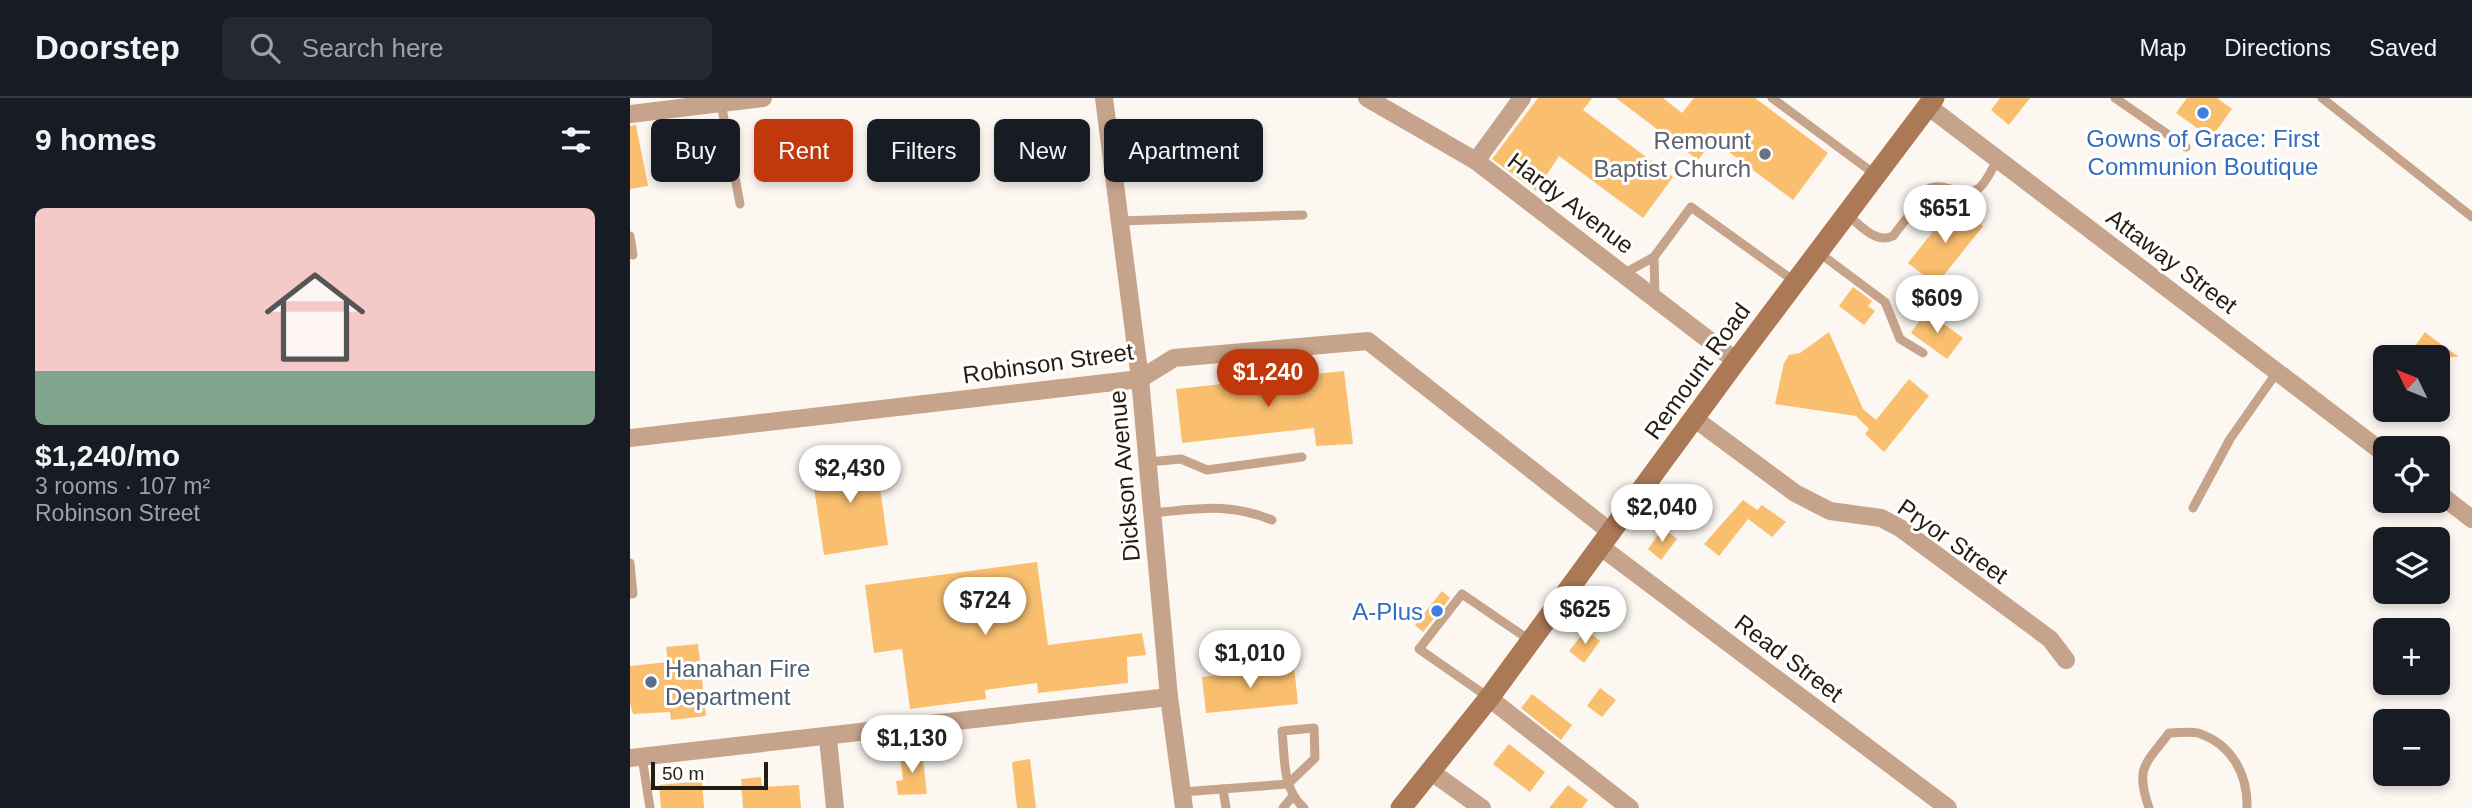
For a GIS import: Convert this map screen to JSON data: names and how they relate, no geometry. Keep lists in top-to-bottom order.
{
  "streets": {
    "main road": ["Remount Road"],
    "street": [
      "Hardy Avenue",
      "Attaway Street",
      "Robinson Street",
      "Dickson Avenue",
      "Pryor Street",
      "Read Street"
    ]
  },
  "crossings": [
    ["Hardy Avenue", "Remount Road"],
    ["Attaway Street", "Remount Road"],
    ["Robinson Street", "Remount Road"],
    ["Robinson Street", "Dickson Avenue"],
    ["Robinson Street", "Read Street"],
    ["Remount Road", "Pryor Street"],
    ["Remount Road", "Read Street"]
  ],
  "places": [
    "Gowns of Grace: First Communion Boutique",
    "Remount Baptist Church",
    "A-Plus",
    "Hanahan Fire Department"
  ],
  "scale_bar": "50 m",
  "north": "top left",
  "page": {
    "header": "Doorstep",
    "search": "Search here",
    "nav": ["Map", "Directions", "Saved"],
    "heading": "9 homes",
    "chip": [
      "Buy",
      "Rent",
      "Filters",
      "New",
      "Apartment"
    ],
    "list": [
      {
        "name": "$1,240/mo",
        "note": "3 rooms · 107 m² · Robinson Street"
      }
    ],
    "price": [
      "$651",
      "$609",
      "$1,240",
      "$2,430",
      "$2,040",
      "$724",
      "$625",
      "$1,010",
      "$1,130"
    ],
    "map_buttons": ["+", "−"],
    "scale": "50 m"
  }
}
